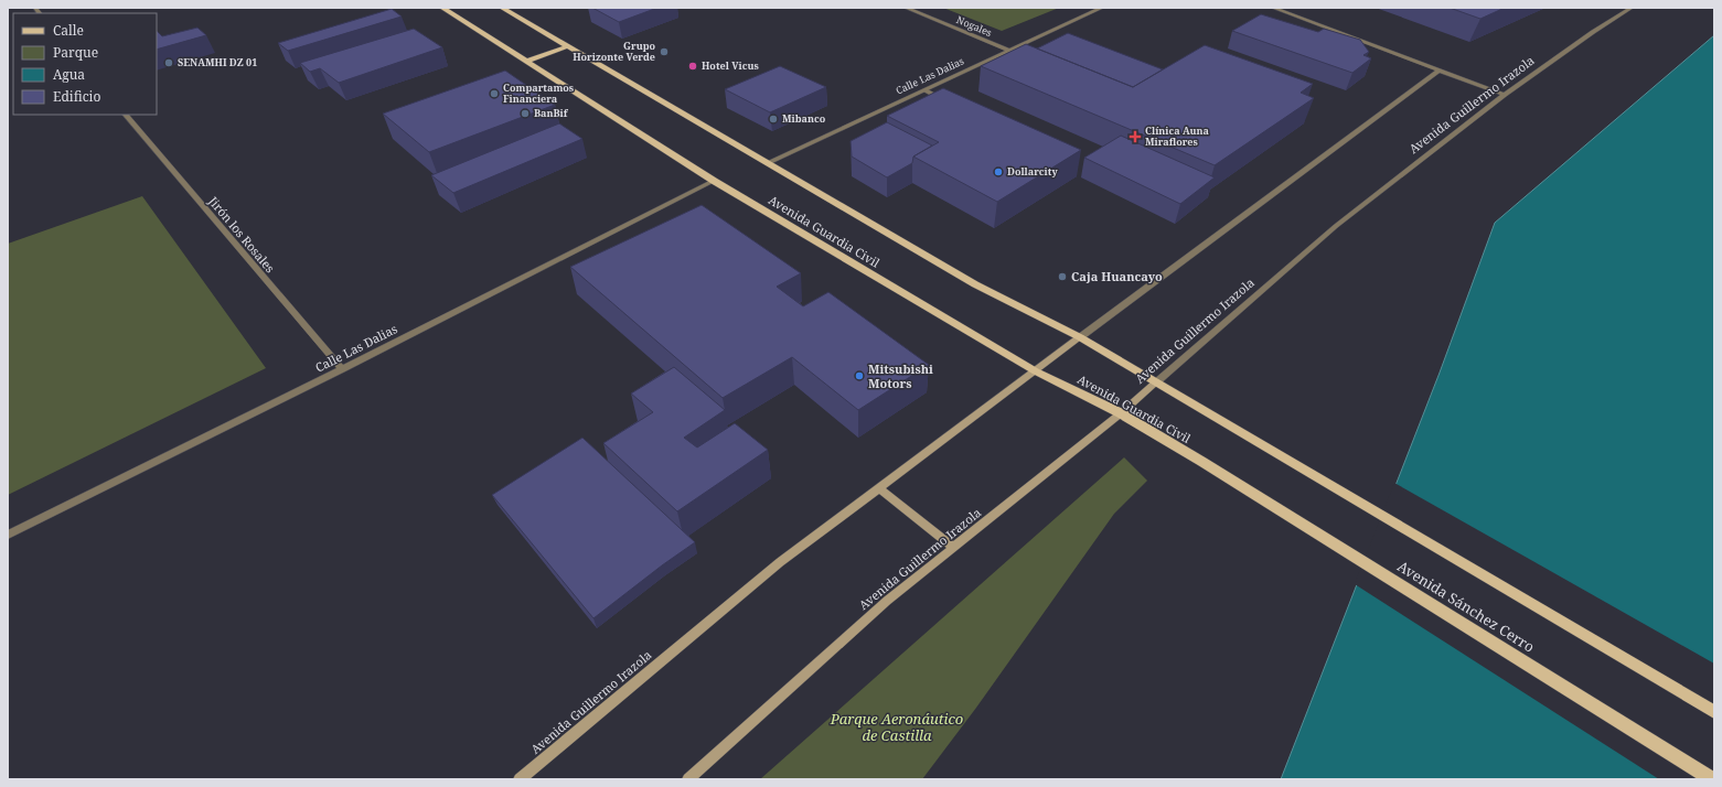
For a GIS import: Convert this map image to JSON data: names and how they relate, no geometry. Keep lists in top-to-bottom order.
{
  "streets": {
    "main road": ["Avenida Guillermo Irazola", "Avenida Guardia Civil", "Avenida Sánchez Cerro"],
    "street": ["Nogales", "Calle Las Dalias", "Jirón los Rosales"]
  },
  "crossings": [
    ["Nogales", "Calle Las Dalias"],
    ["Calle Las Dalias", "Avenida Guardia Civil"],
    ["Calle Las Dalias", "Jirón los Rosales"],
    ["Avenida Guillermo Irazola", "Avenida Guardia Civil"],
    ["Avenida Guardia Civil", "Avenida Sánchez Cerro"]
  ],
  "parks": ["Parque Aeronáutico de Castilla"],
  "places": {
    "other": [
      "Grupo Horizonte Verde",
      "SENAMHI DZ 01",
      "Hotel Vicus",
      "Compartamos Financiera",
      "BanBif",
      "Mibanco",
      "Dollarcity",
      "Caja Huancayo",
      "Mitsubishi Motors"
    ],
    "health": ["Clínica Auna Miraflores"]
  },
  "legend": [
    "Calle",
    "Parque",
    "Agua",
    "Edificio"
  ]
}
